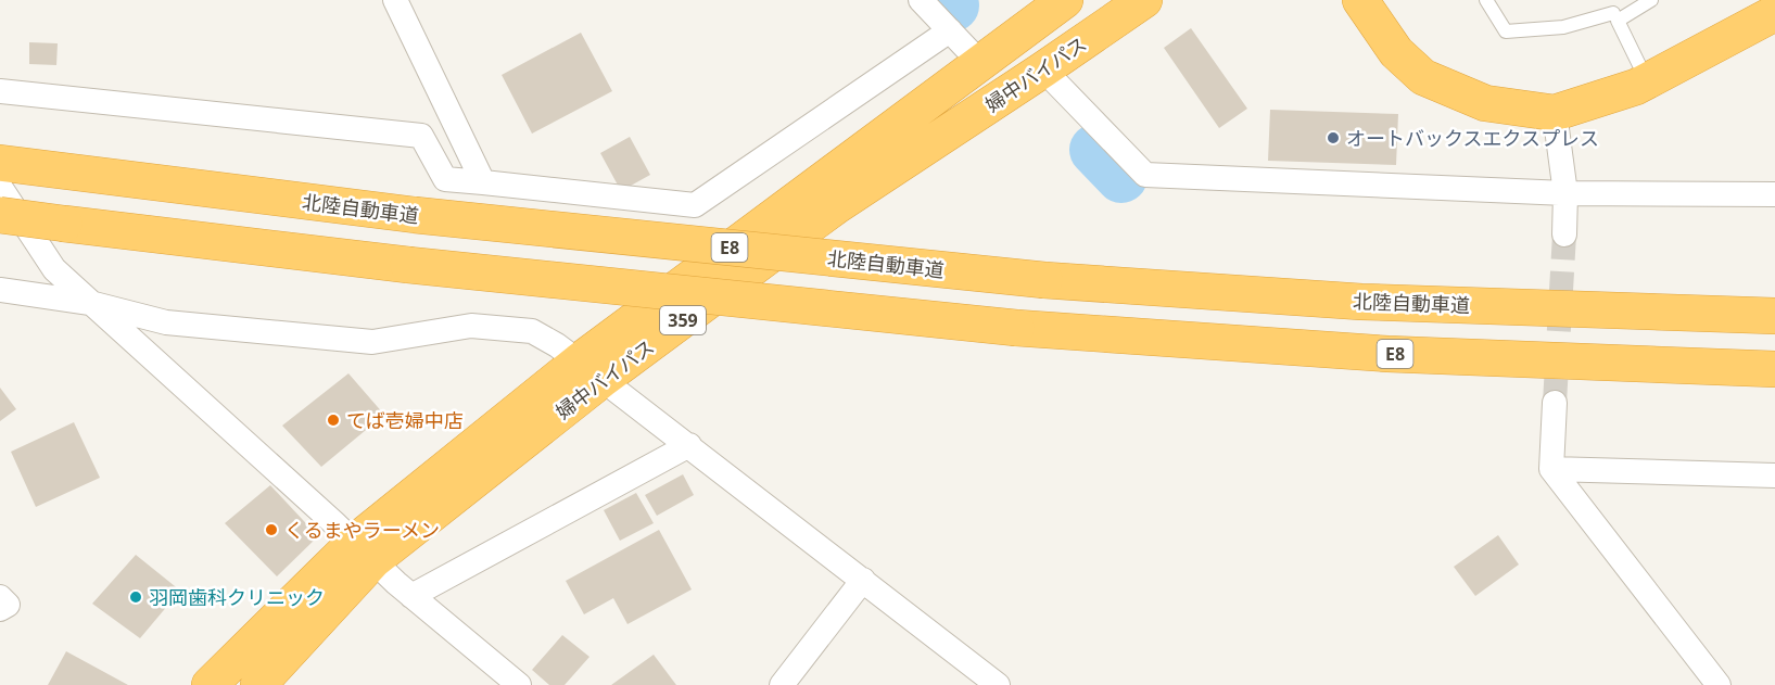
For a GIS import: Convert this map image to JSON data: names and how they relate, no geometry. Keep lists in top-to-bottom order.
{
  "streets": {
    "highway": [
      "婦中バイパス",
      "北陸自動車道",
      "E8",
      "359"
    ]
  },
  "places": [
    "オートバックスエクスプレス",
    "てば壱婦中店",
    "くるまやラーメン",
    "羽岡歯科クリニック"
  ]
}
